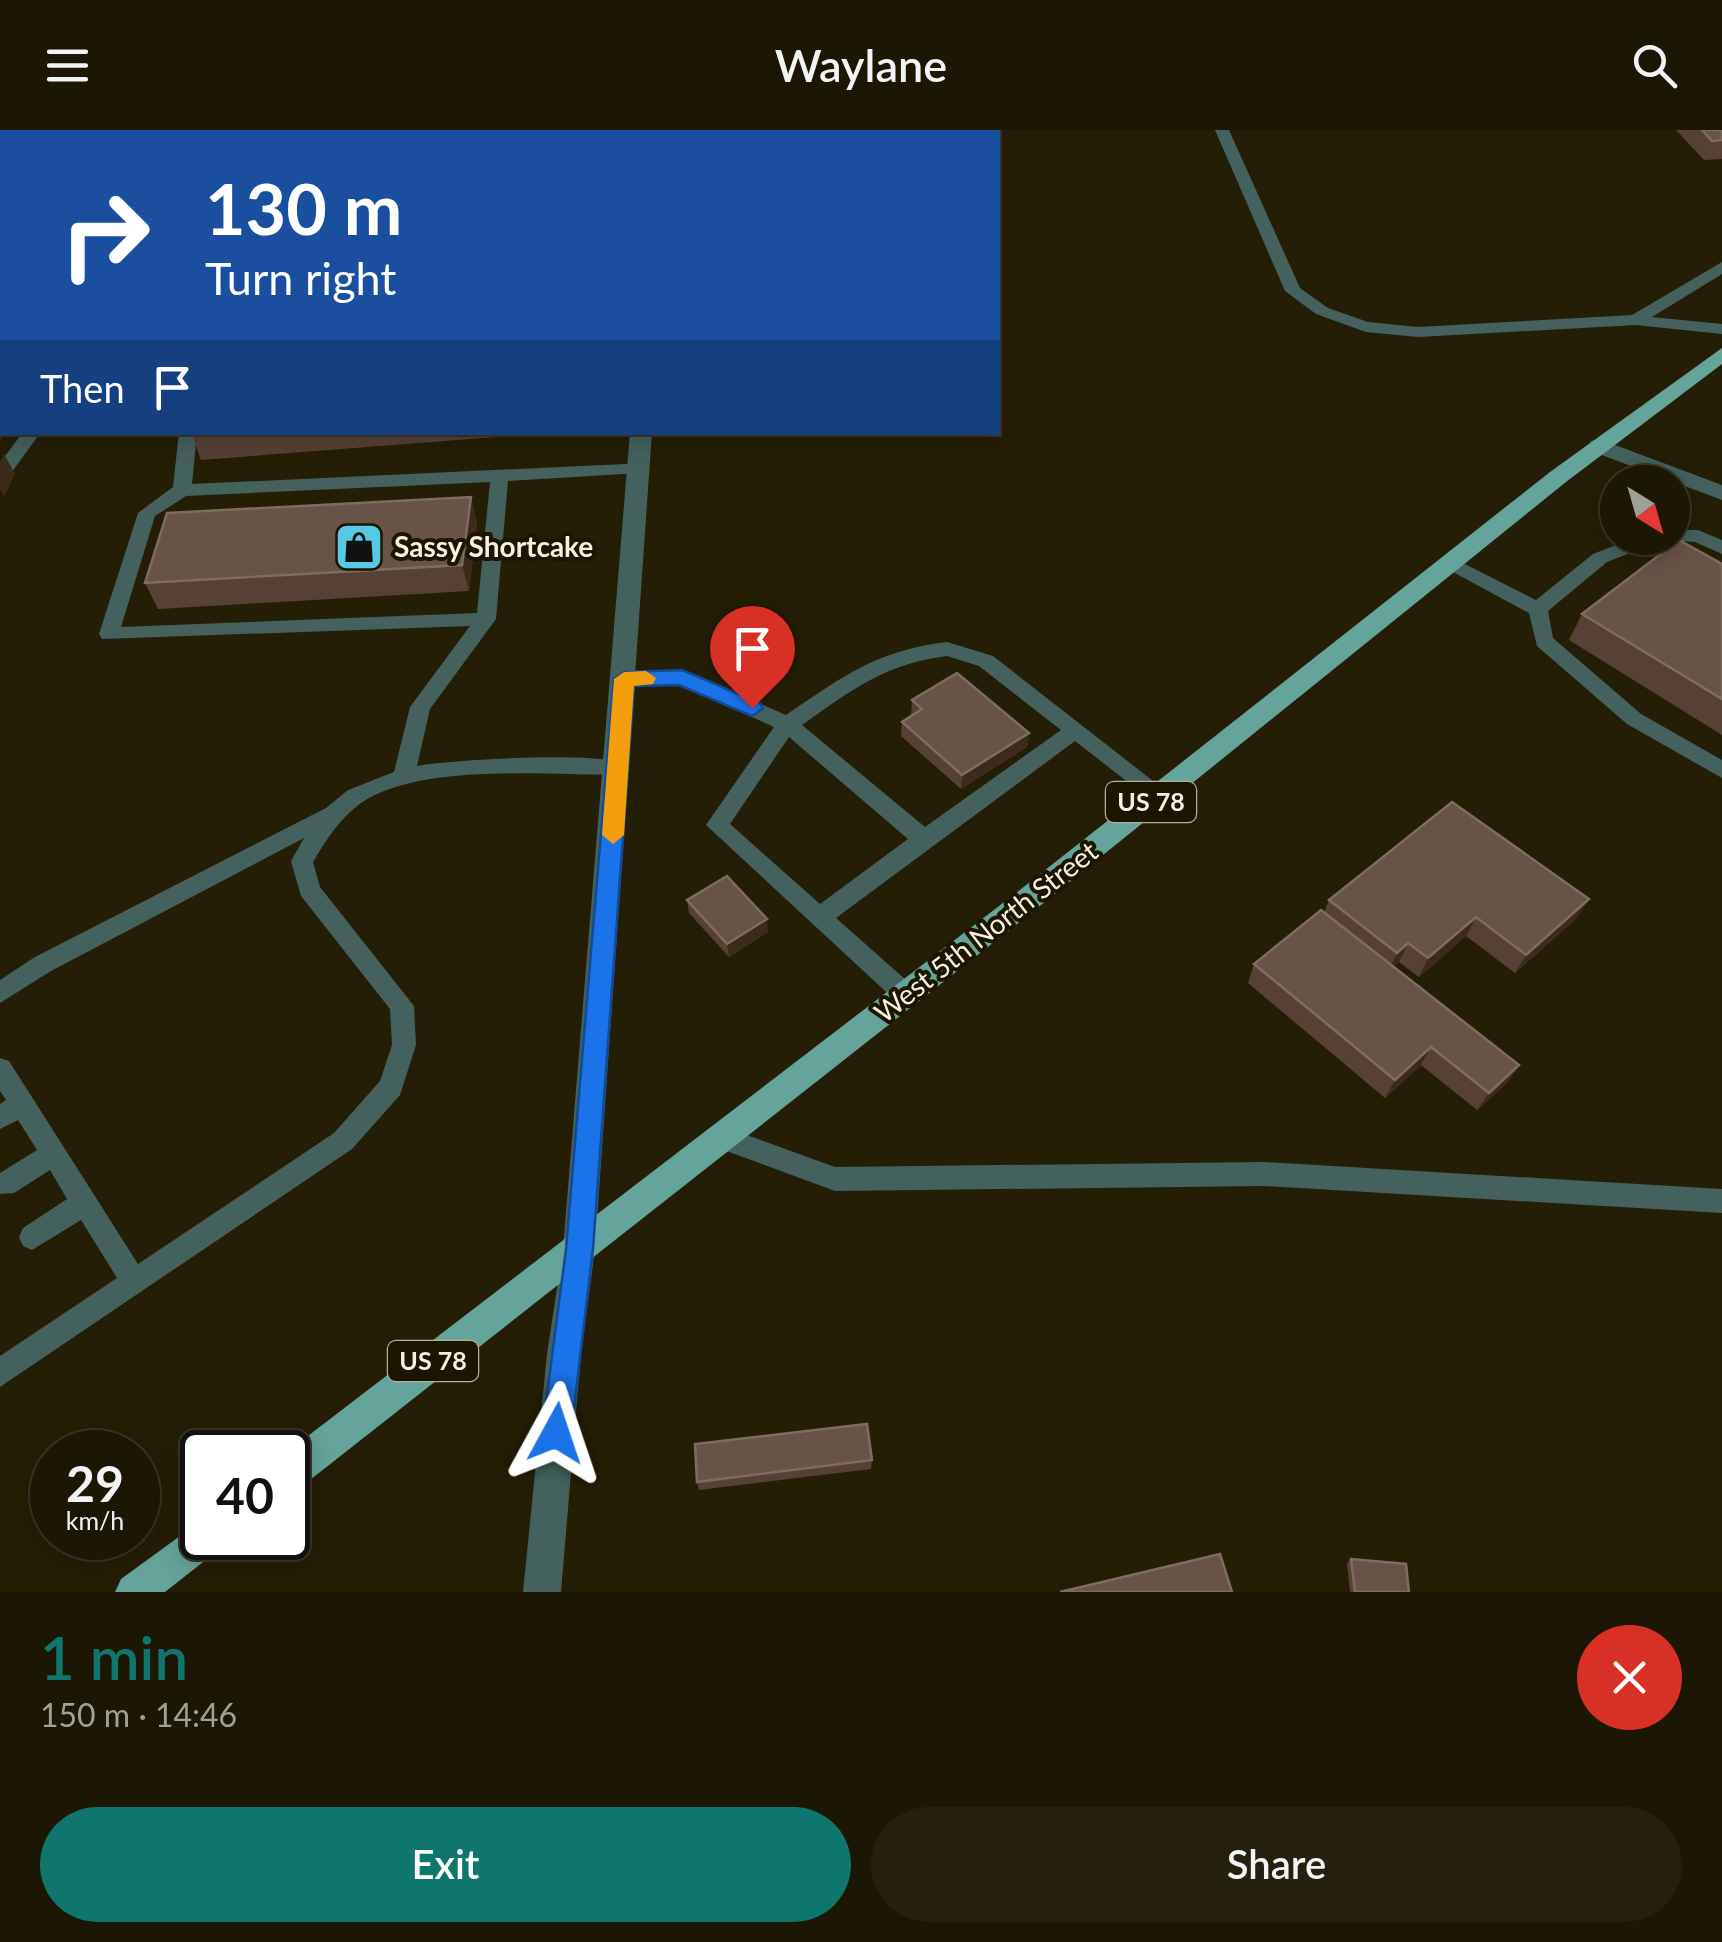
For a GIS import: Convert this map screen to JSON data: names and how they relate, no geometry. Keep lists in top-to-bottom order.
{
  "streets": {
    "main road": ["US 78", "West 5th North Street"]
  },
  "crossings": [
    ["US 78", "West 5th North Street"]
  ],
  "places": {
    "shop": ["Sassy Shortcake"]
  },
  "north": "bottom right",
  "page": {
    "header": "Waylane",
    "turn": ["130 m", "Turn right"],
    "then": "Then",
    "speed": "29 km/h",
    "limit": "40",
    "heading": ["1 min", "150 m · 14:46"],
    "buttons": ["Exit", "Share"]
  }
}
